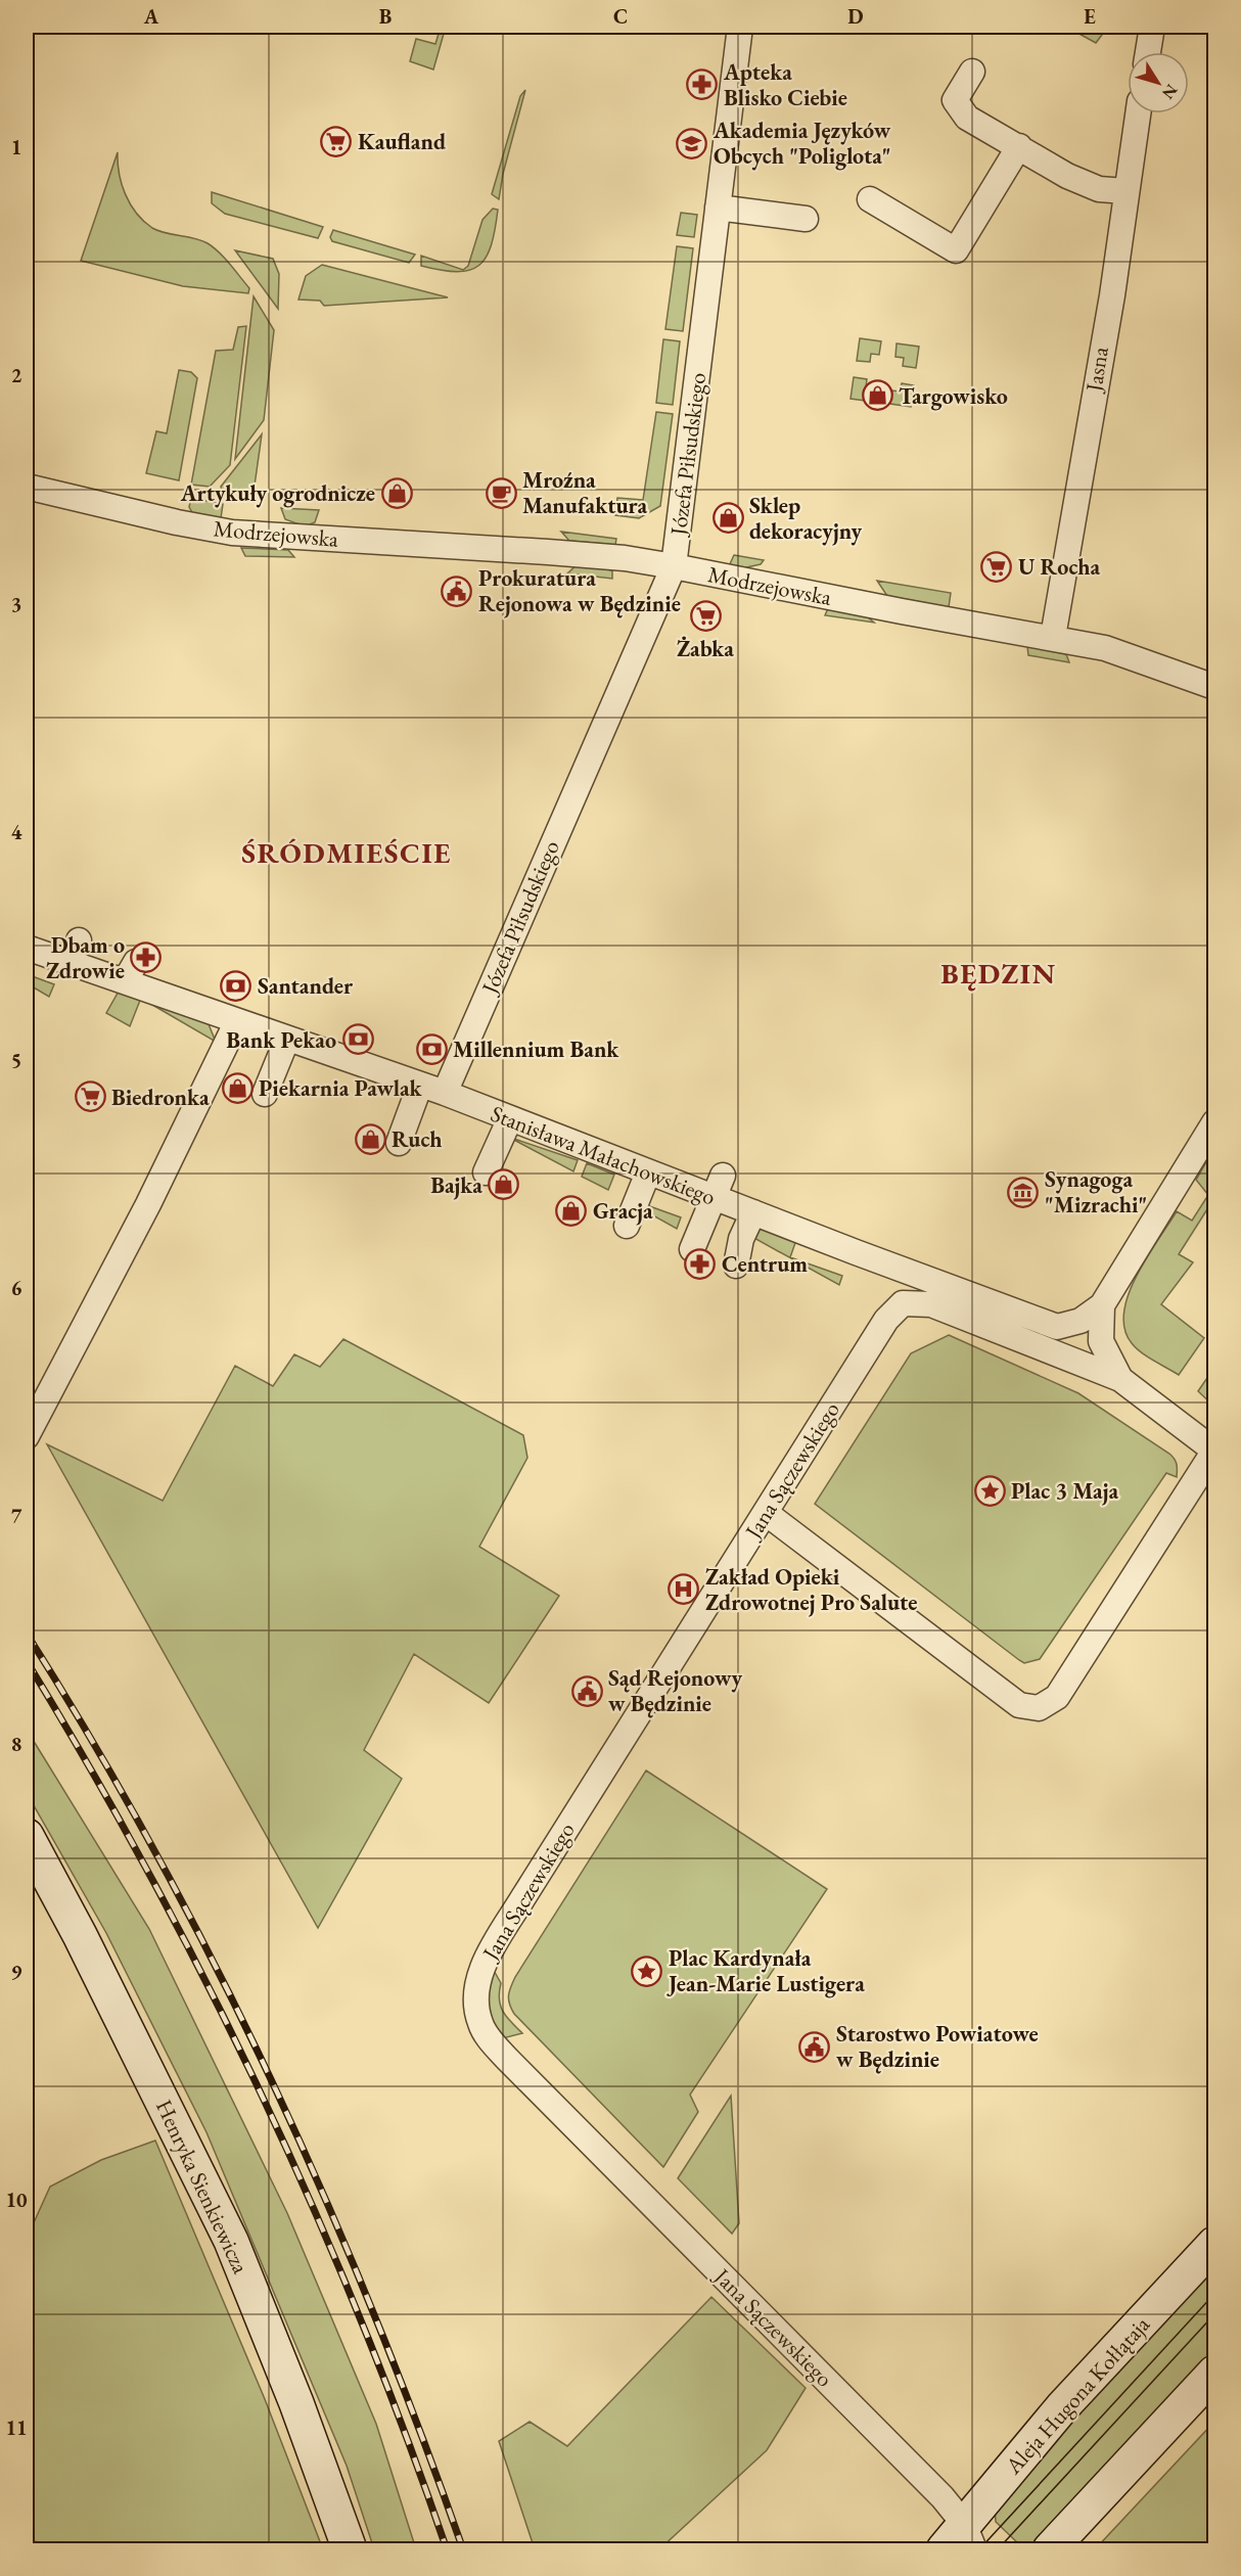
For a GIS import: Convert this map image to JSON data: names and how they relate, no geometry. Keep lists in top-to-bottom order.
{
  "streets": {
    "street": [
      "Jasna",
      "Józefa Piłsudskiego",
      "Modrzejowska",
      "Stanisława Małachowskiego",
      "Jana Sączewskiego",
      "Henryka Sienkiewicza",
      "Aleja Hugona Kołłątaja"
    ]
  },
  "crossings": [
    ["Jasna", "Modrzejowska"],
    ["Józefa Piłsudskiego", "Modrzejowska"],
    ["Józefa Piłsudskiego", "Stanisława Małachowskiego"],
    ["Jana Sączewskiego", "Aleja Hugona Kołłątaja"]
  ],
  "districts": ["ŚRÓDMIEŚCIE", "BĘDZIN"],
  "places": {
    "pharmacy": ["Apteka Blisko Ciebie", "Dbam o Zdrowie", "Centrum"],
    "supermarket": [
      "Kaufland",
      "U Rocha",
      "Żabka",
      "Biedronka"
    ],
    "school or university": ["Akademia Języków Obcych \"Poliglota\""],
    "shop": [
      "Targowisko",
      "Artykuły ogrodnicze",
      "Sklep dekoracyjny",
      "Piekarnia Pawlak",
      "Ruch",
      "Bajka",
      "Gracja"
    ],
    "cafe": ["Mroźna Manufaktura"],
    "public building": ["Prokuratura Rejonowa w Będzinie", "Sąd Rejonowy w Będzinie", "Starostwo Powiatowe w Będzinie"],
    "bank": ["Santander", "Bank Pekao", "Millennium Bank"],
    "museum": ["Synagoga \"Mizrachi\""],
    "place": ["Plac 3 Maja", "Plac Kardynała Jean-Marie Lustigera"],
    "hospital": ["Zakład Opieki Zdrowotnej Pro Salute"]
  },
  "north": "bottom right",
  "grid": {
    "columns": [
      "A",
      "B",
      "C",
      "D",
      "E"
    ],
    "rows": [
      "1",
      "2",
      "3",
      "4",
      "5",
      "6",
      "7",
      "8",
      "9",
      "10",
      "11"
    ]
  }
}
